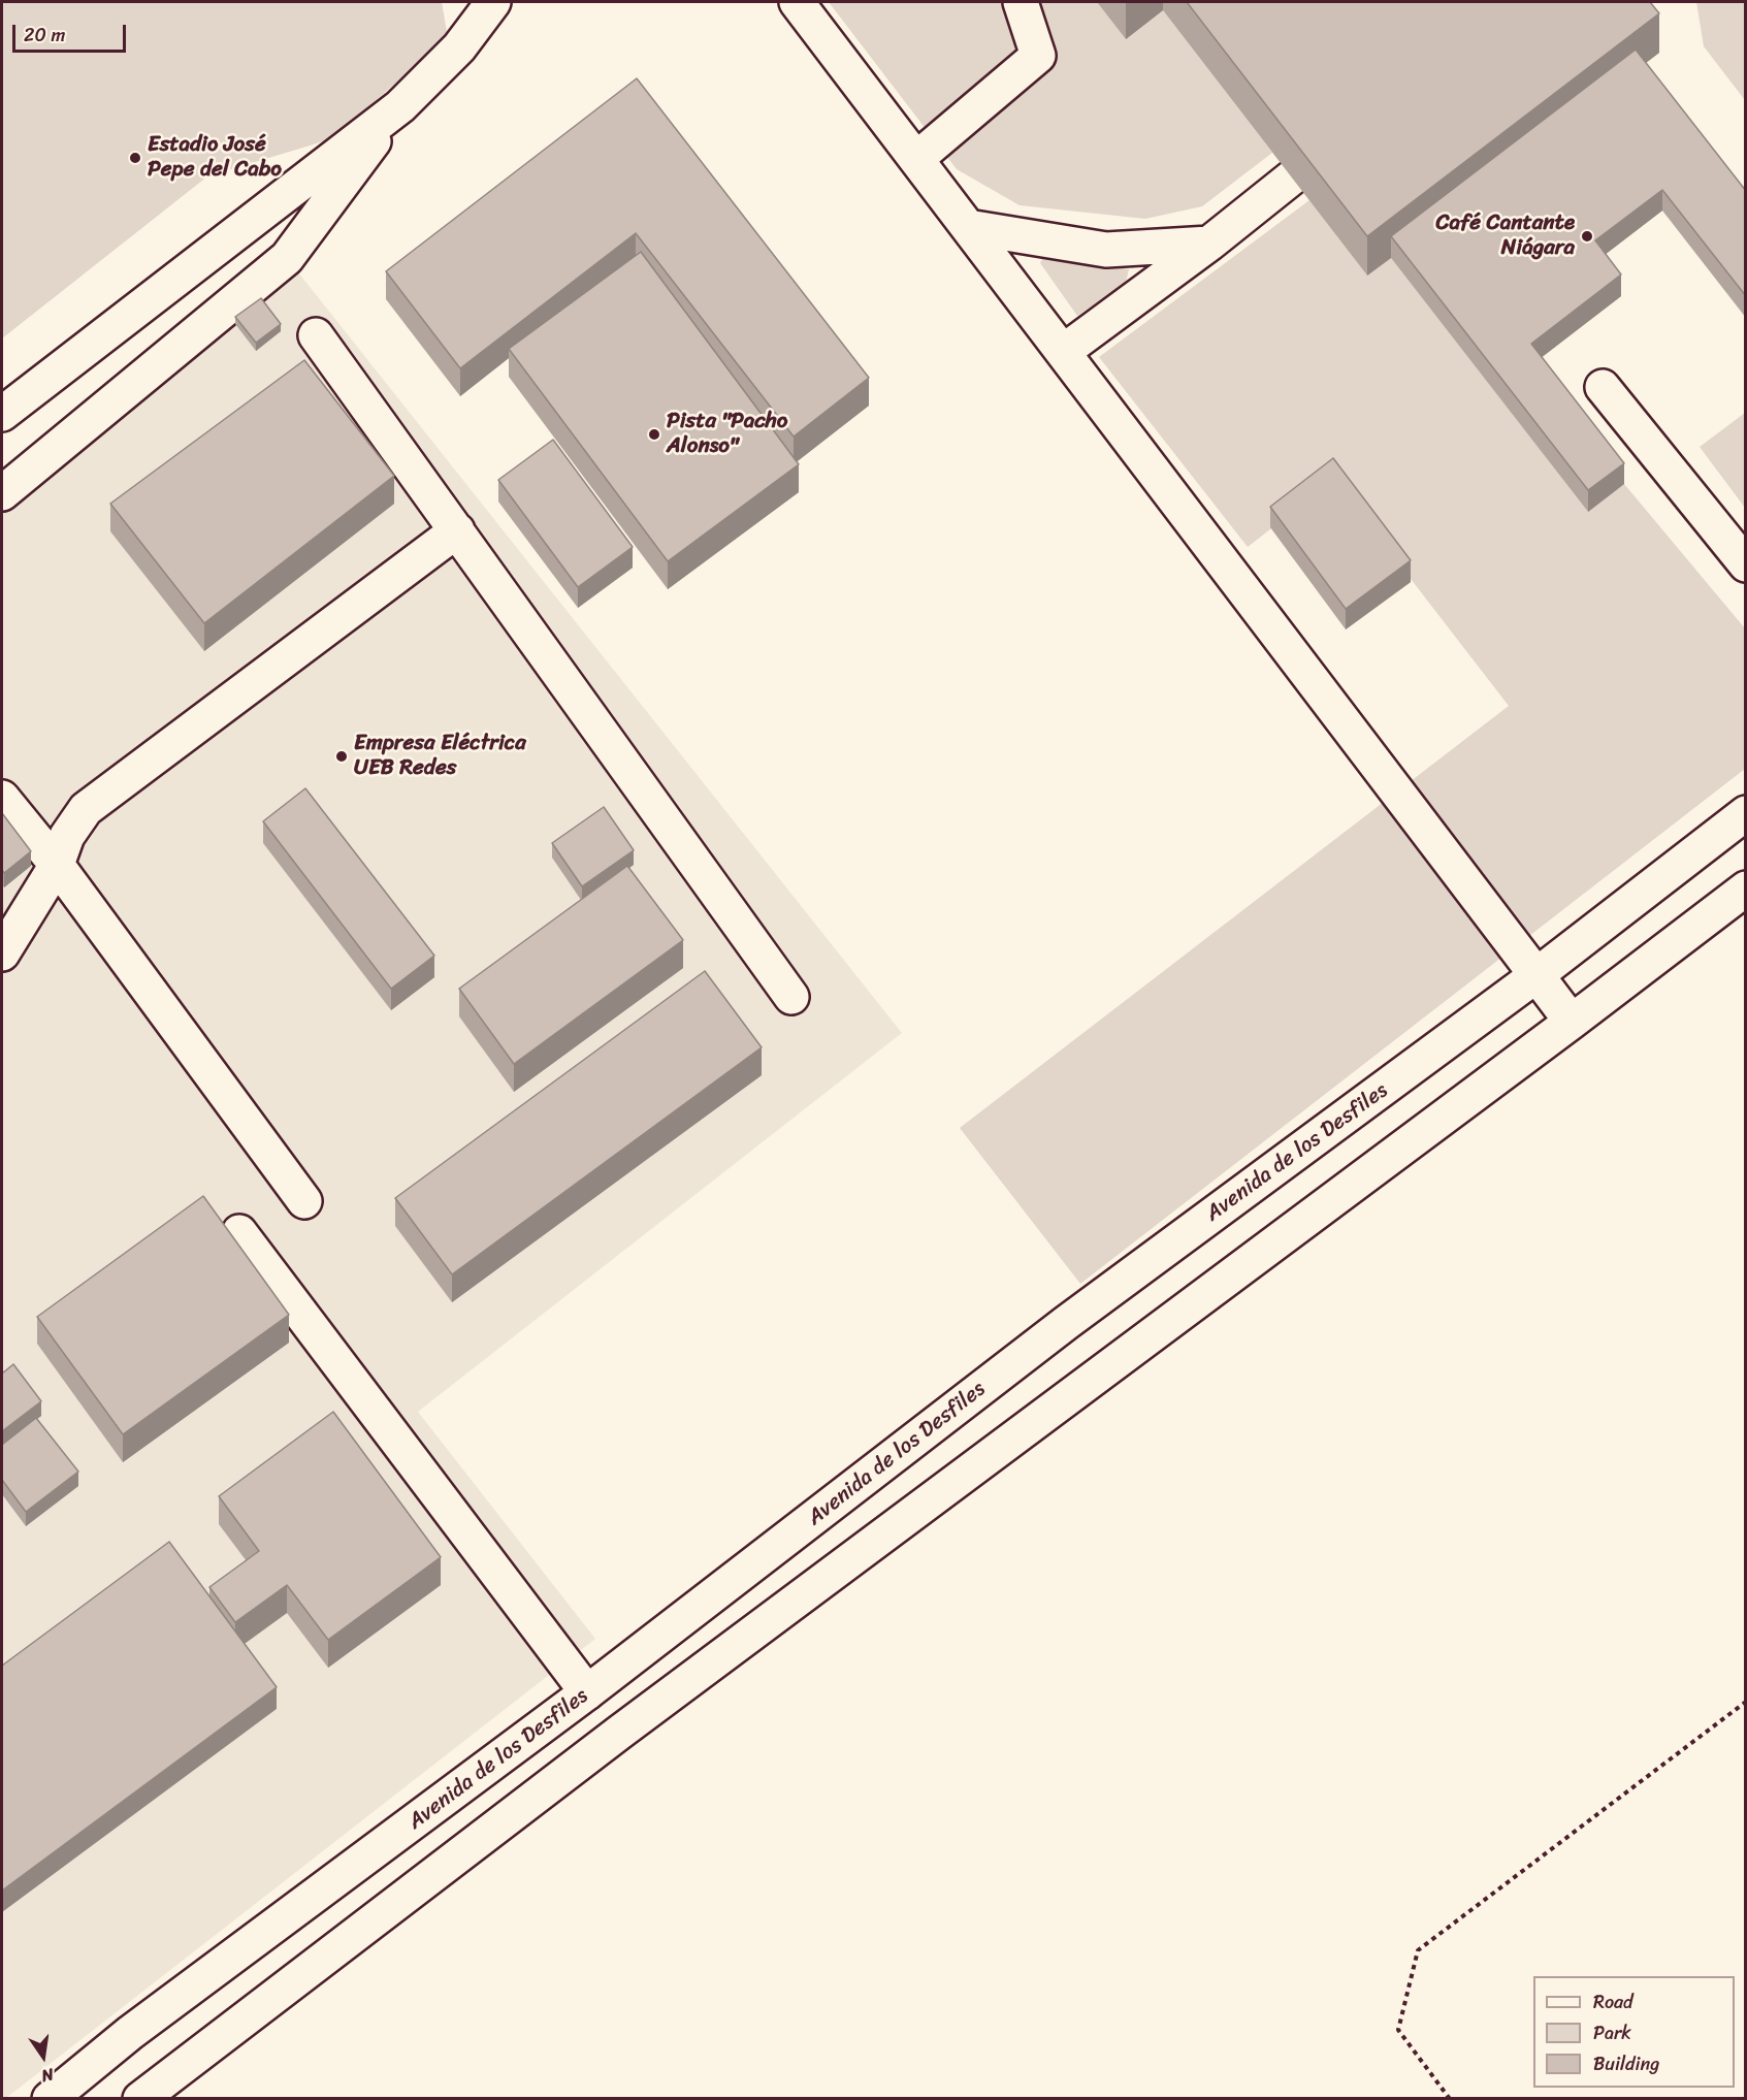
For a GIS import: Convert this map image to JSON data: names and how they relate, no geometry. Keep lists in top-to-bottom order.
{
  "streets": {
    "main road": ["Avenida de los Desfiles"]
  },
  "places": [
    "Estadio José Pepe del Cabo",
    "Café Cantante Niágara",
    "Pista \"Pacho Alonso\"",
    "Empresa Eléctrica UEB Redes"
  ],
  "legend": ["Road", "Park", "Building"],
  "scale_bar": "20 m",
  "north": "bottom"
}
